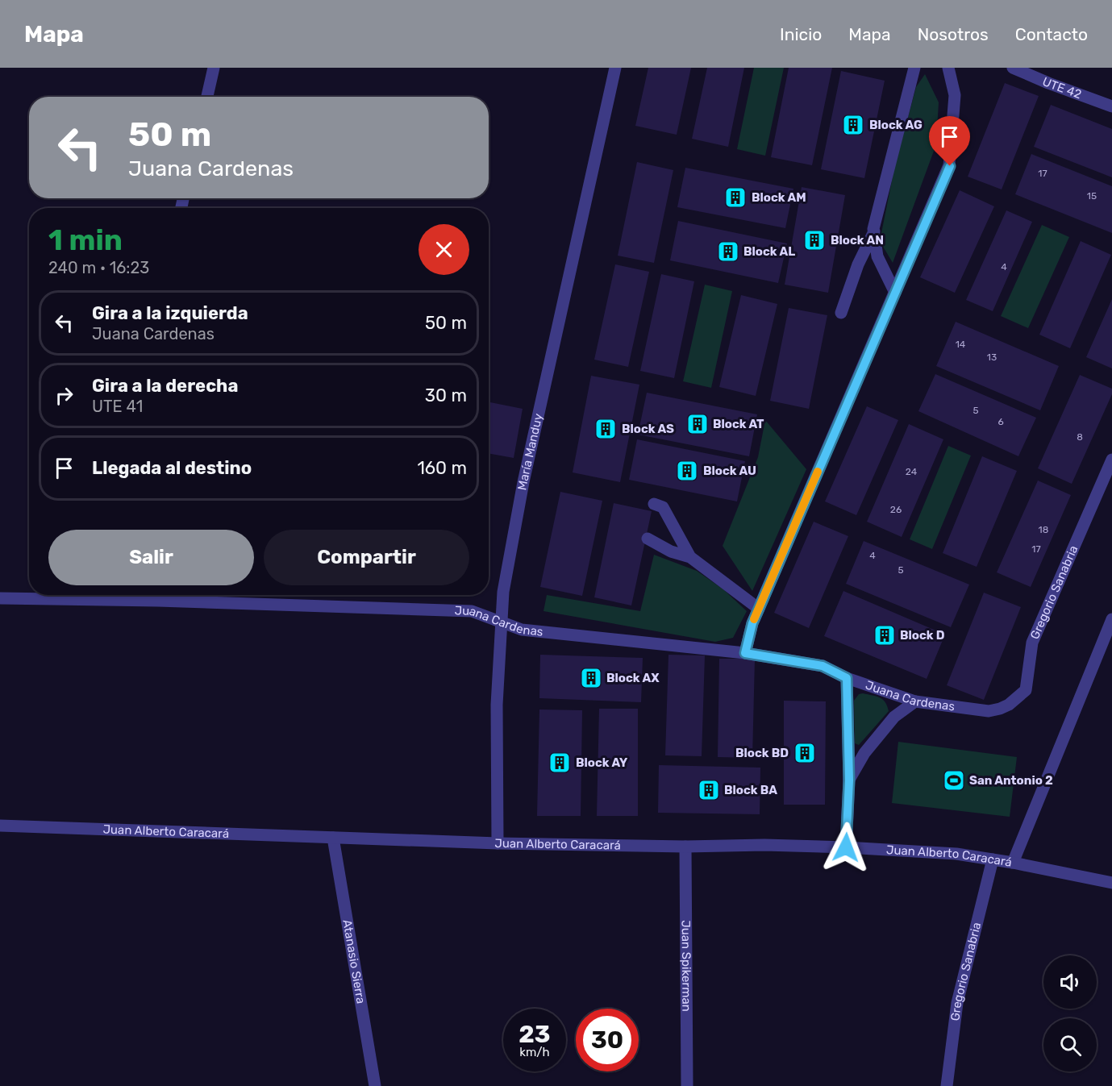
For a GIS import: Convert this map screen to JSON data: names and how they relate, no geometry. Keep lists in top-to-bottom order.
{
  "streets": {
    "street": [
      "UTE 42",
      "María Manduy",
      "Gregorio Sanabria",
      "Juana Cardenas",
      "Juan Alberto Caracará",
      "Atanasio Sierra",
      "Juan Spikerman"
    ]
  },
  "crossings": [
    ["María Manduy", "Juana Cardenas"],
    ["María Manduy", "Juan Alberto Caracará"],
    ["Gregorio Sanabria", "Juana Cardenas"],
    ["Gregorio Sanabria", "Juan Alberto Caracará"],
    ["Juan Alberto Caracará", "Atanasio Sierra"],
    ["Juan Alberto Caracará", "Juan Spikerman"]
  ],
  "places": {
    "building": [
      "Block AG",
      "Block AM",
      "Block AN",
      "Block AL",
      "Block AT",
      "Block AS",
      "Block AU",
      "Block D",
      "Block AX",
      "Block BD",
      "Block AY",
      "Block BA"
    ],
    "sports": ["San Antonio 2"]
  },
  "house_numbers": [
    "17",
    "15",
    "4",
    "14",
    "13",
    "5",
    "6",
    "8",
    "24",
    "26",
    "18",
    "17",
    "4",
    "5"
  ],
  "page": {
    "header": "Mapa",
    "nav": [
      "Inicio",
      "Mapa",
      "Nosotros",
      "Contacto"
    ],
    "turn": ["50 m", "Juana Cardenas"],
    "heading": ["1 min", "240 m · 16:23"],
    "list": [
      {
        "name": "Gira a la izquierda",
        "note": "Juana Cardenas",
        "value": "50 m"
      },
      {
        "name": "Gira a la derecha",
        "note": "UTE 41",
        "value": "30 m"
      },
      {
        "name": "Llegada al destino",
        "value": "160 m"
      }
    ],
    "buttons": ["Salir", "Compartir"],
    "speed": "23 km/h",
    "limit": "30"
  }
}
